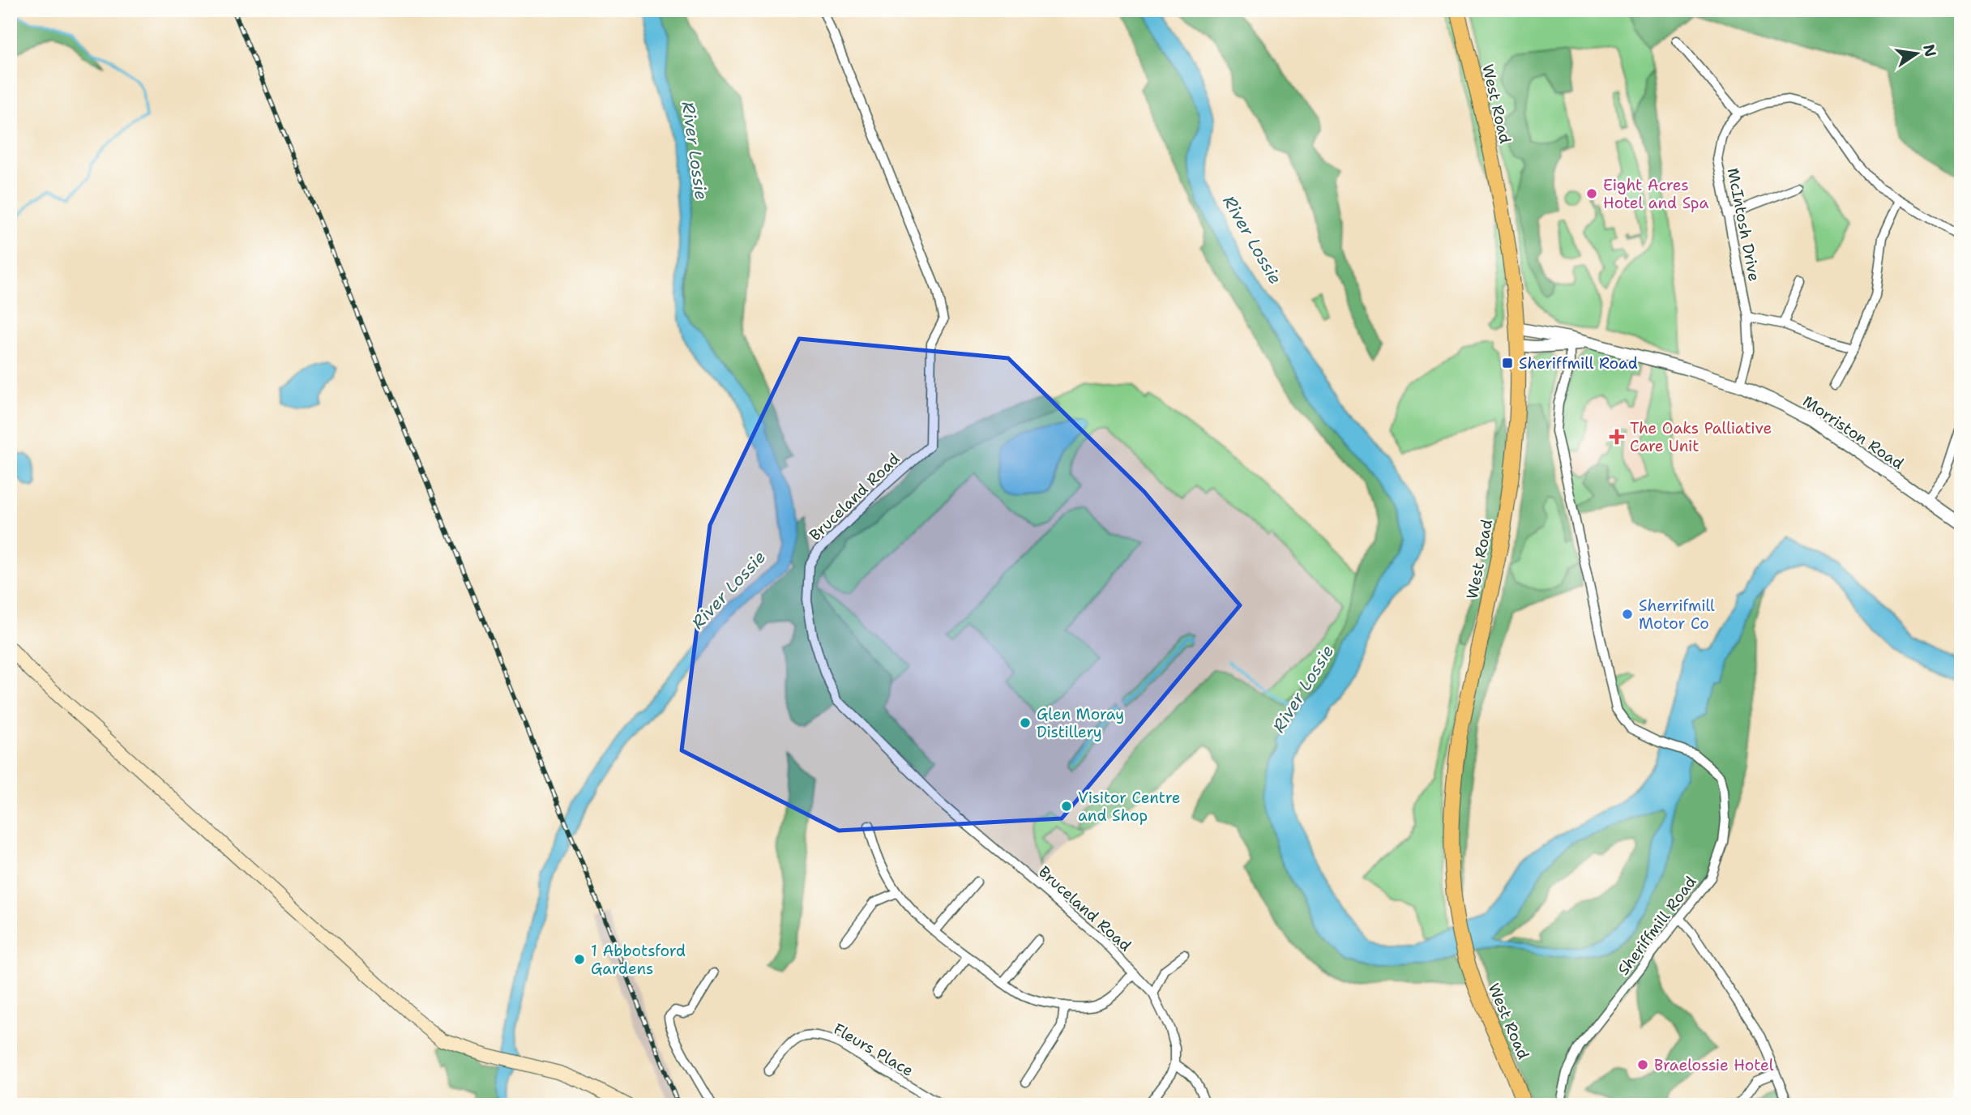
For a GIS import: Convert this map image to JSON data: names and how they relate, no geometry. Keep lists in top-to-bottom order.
{
  "streets": {
    "highway": ["West Road"],
    "street": [
      "McIntosh Drive",
      "Morriston Road",
      "Bruceland Road",
      "Sheriffmill Road",
      "Fleurs Place"
    ]
  },
  "crossings": [
    ["West Road", "Morriston Road"],
    ["McIntosh Drive", "Morriston Road"],
    ["Morriston Road", "Sheriffmill Road"]
  ],
  "water": ["River Lossie"],
  "places": {
    "other": [
      "Eight Acres Hotel and Spa",
      "Sherrifmill Motor Co",
      "Glen Moray Distillery",
      "Visitor Centre and Shop",
      "1 Abbotsford Gardens",
      "Braelossie Hotel"
    ],
    "transit": ["Sheriffmill Road"],
    "health": ["The Oaks Palliative Care Unit"]
  },
  "north": "right"
}
